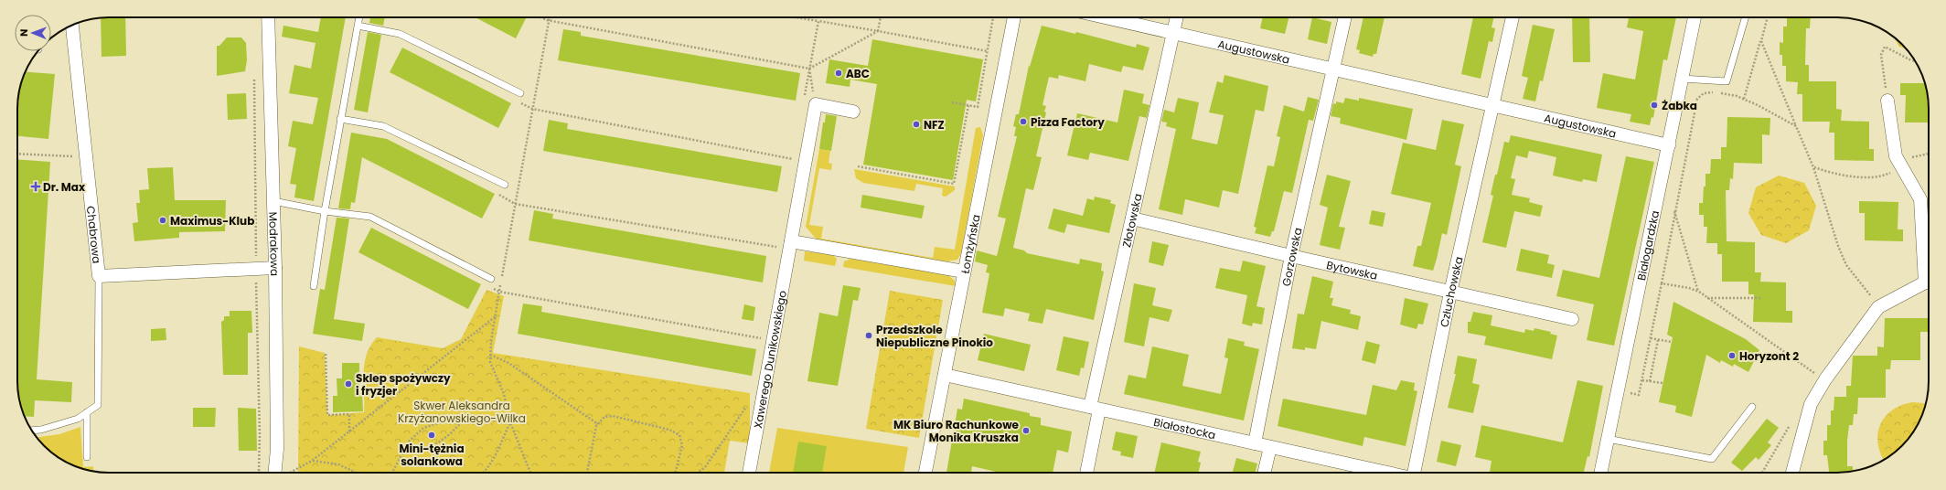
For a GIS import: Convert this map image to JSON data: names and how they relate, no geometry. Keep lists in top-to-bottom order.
{
  "streets": {
    "street": [
      "Augustowska",
      "Złotowska",
      "Chabrowa",
      "Modrakowa",
      "Łomżyńska",
      "Białogardzka",
      "Gorzowska",
      "Bytowska",
      "Człuchowska",
      "Xawerego Dunikowskiego",
      "Białostocka"
    ]
  },
  "crossings": [
    ["Augustowska", "Złotowska"],
    ["Augustowska", "Białogardzka"],
    ["Augustowska", "Gorzowska"],
    ["Augustowska", "Człuchowska"],
    ["Złotowska", "Bytowska"],
    ["Złotowska", "Białostocka"],
    ["Chabrowa", "Modrakowa"],
    ["Łomżyńska", "Białostocka"],
    ["Gorzowska", "Bytowska"],
    ["Gorzowska", "Białostocka"],
    ["Bytowska", "Człuchowska"]
  ],
  "parks": ["Skwer Aleksandra Krzyżanowskiego-Wilka"],
  "places": {
    "other": [
      "ABC",
      "Żabka",
      "Pizza Factory",
      "NFZ",
      "Maximus-Klub",
      "Przedszkole Niepubliczne Pinokio",
      "Horyzont 2",
      "Sklep spożywczy i fryzjer",
      "MK Biuro Rachunkowe Monika Kruszka",
      "Mini-tężnia solankowa"
    ],
    "health": ["Dr. Max"]
  },
  "north": "left"
}
